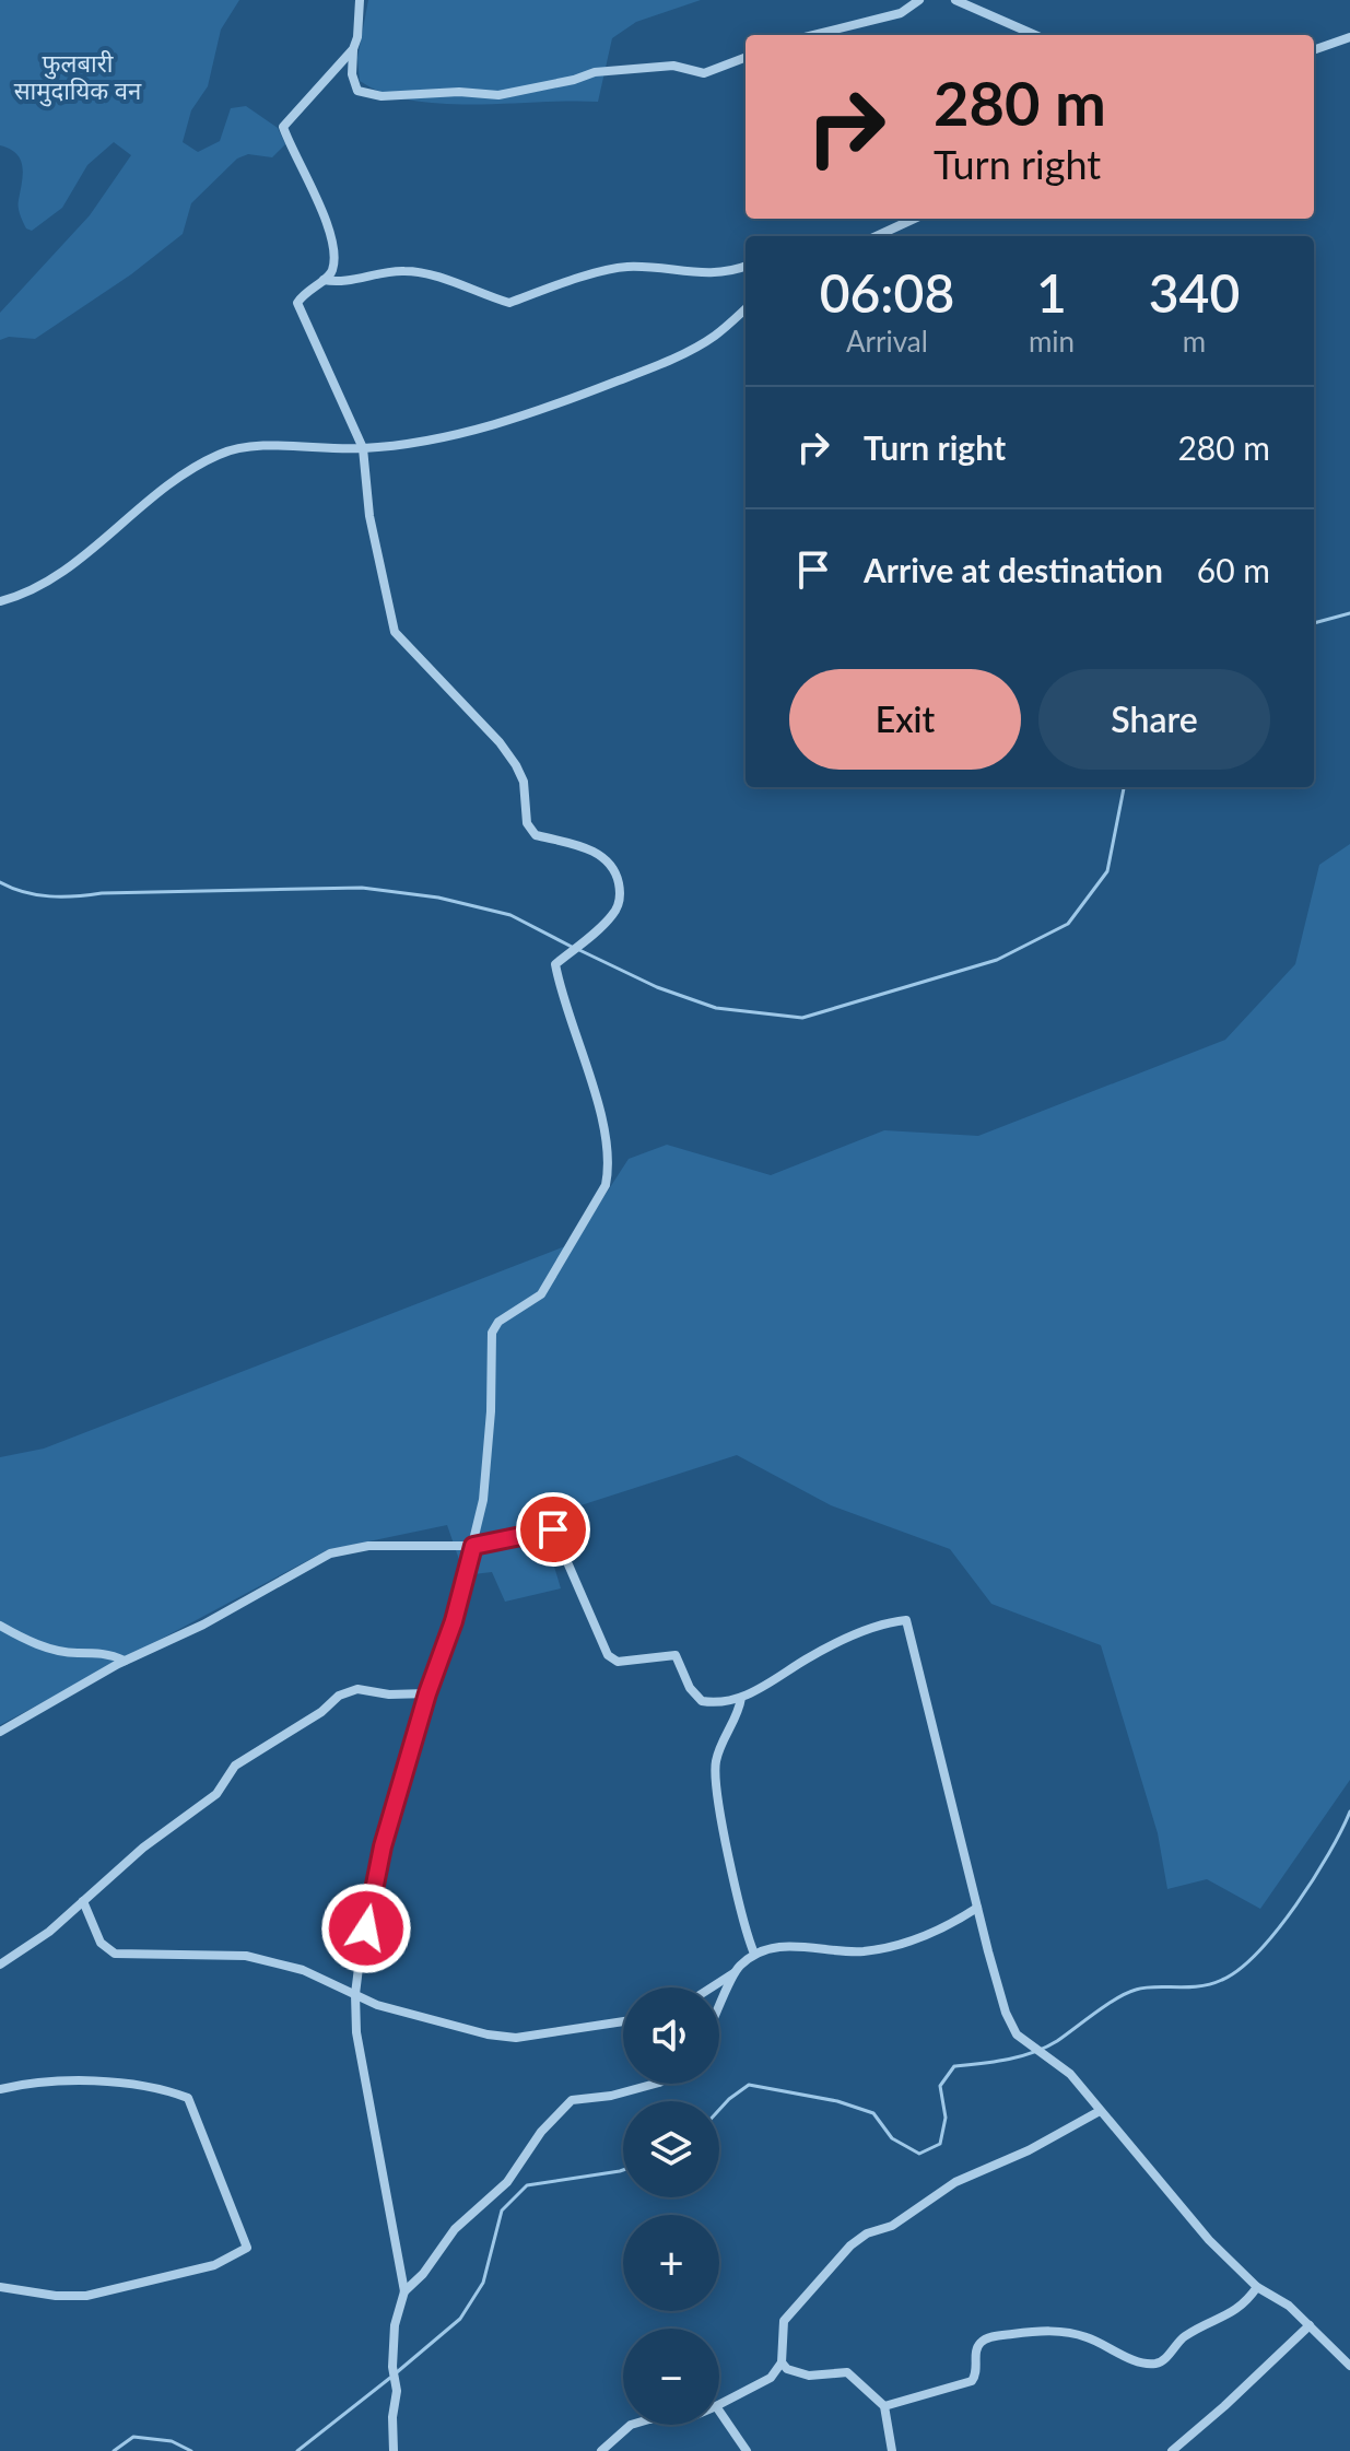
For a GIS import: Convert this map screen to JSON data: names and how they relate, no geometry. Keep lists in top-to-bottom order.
{
  "parks": ["फुलबारी सामुदायिक वन"],
  "page": {
    "turn": ["280 m", "Turn right"],
    "eta": [
      "06:08",
      "Arrival",
      "1",
      "min",
      "340",
      "m"
    ],
    "list": [
      {
        "name": "Turn right",
        "value": "280 m"
      },
      {
        "name": "Arrive at destination",
        "value": "60 m"
      }
    ],
    "buttons": ["Exit", "Share"],
    "map_buttons": ["+", "−"]
  }
}
